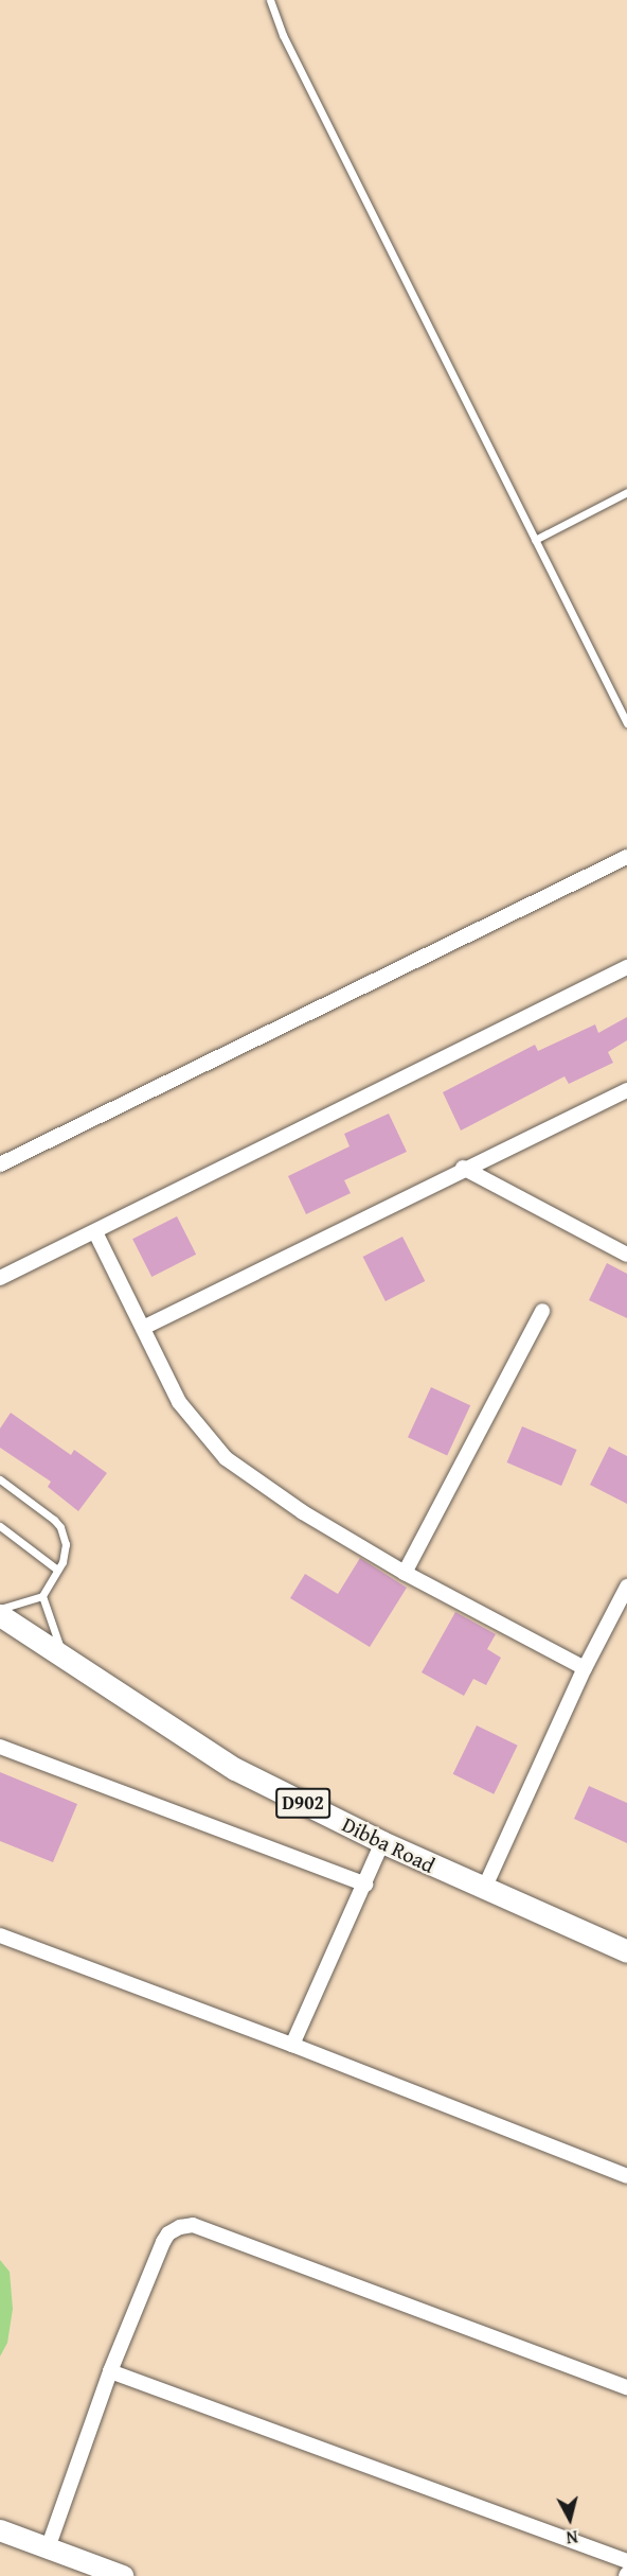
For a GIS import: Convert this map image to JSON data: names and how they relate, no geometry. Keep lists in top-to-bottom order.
{
  "streets": {
    "main road": ["D902", "Dibba Road"]
  },
  "north": "bottom"
}
